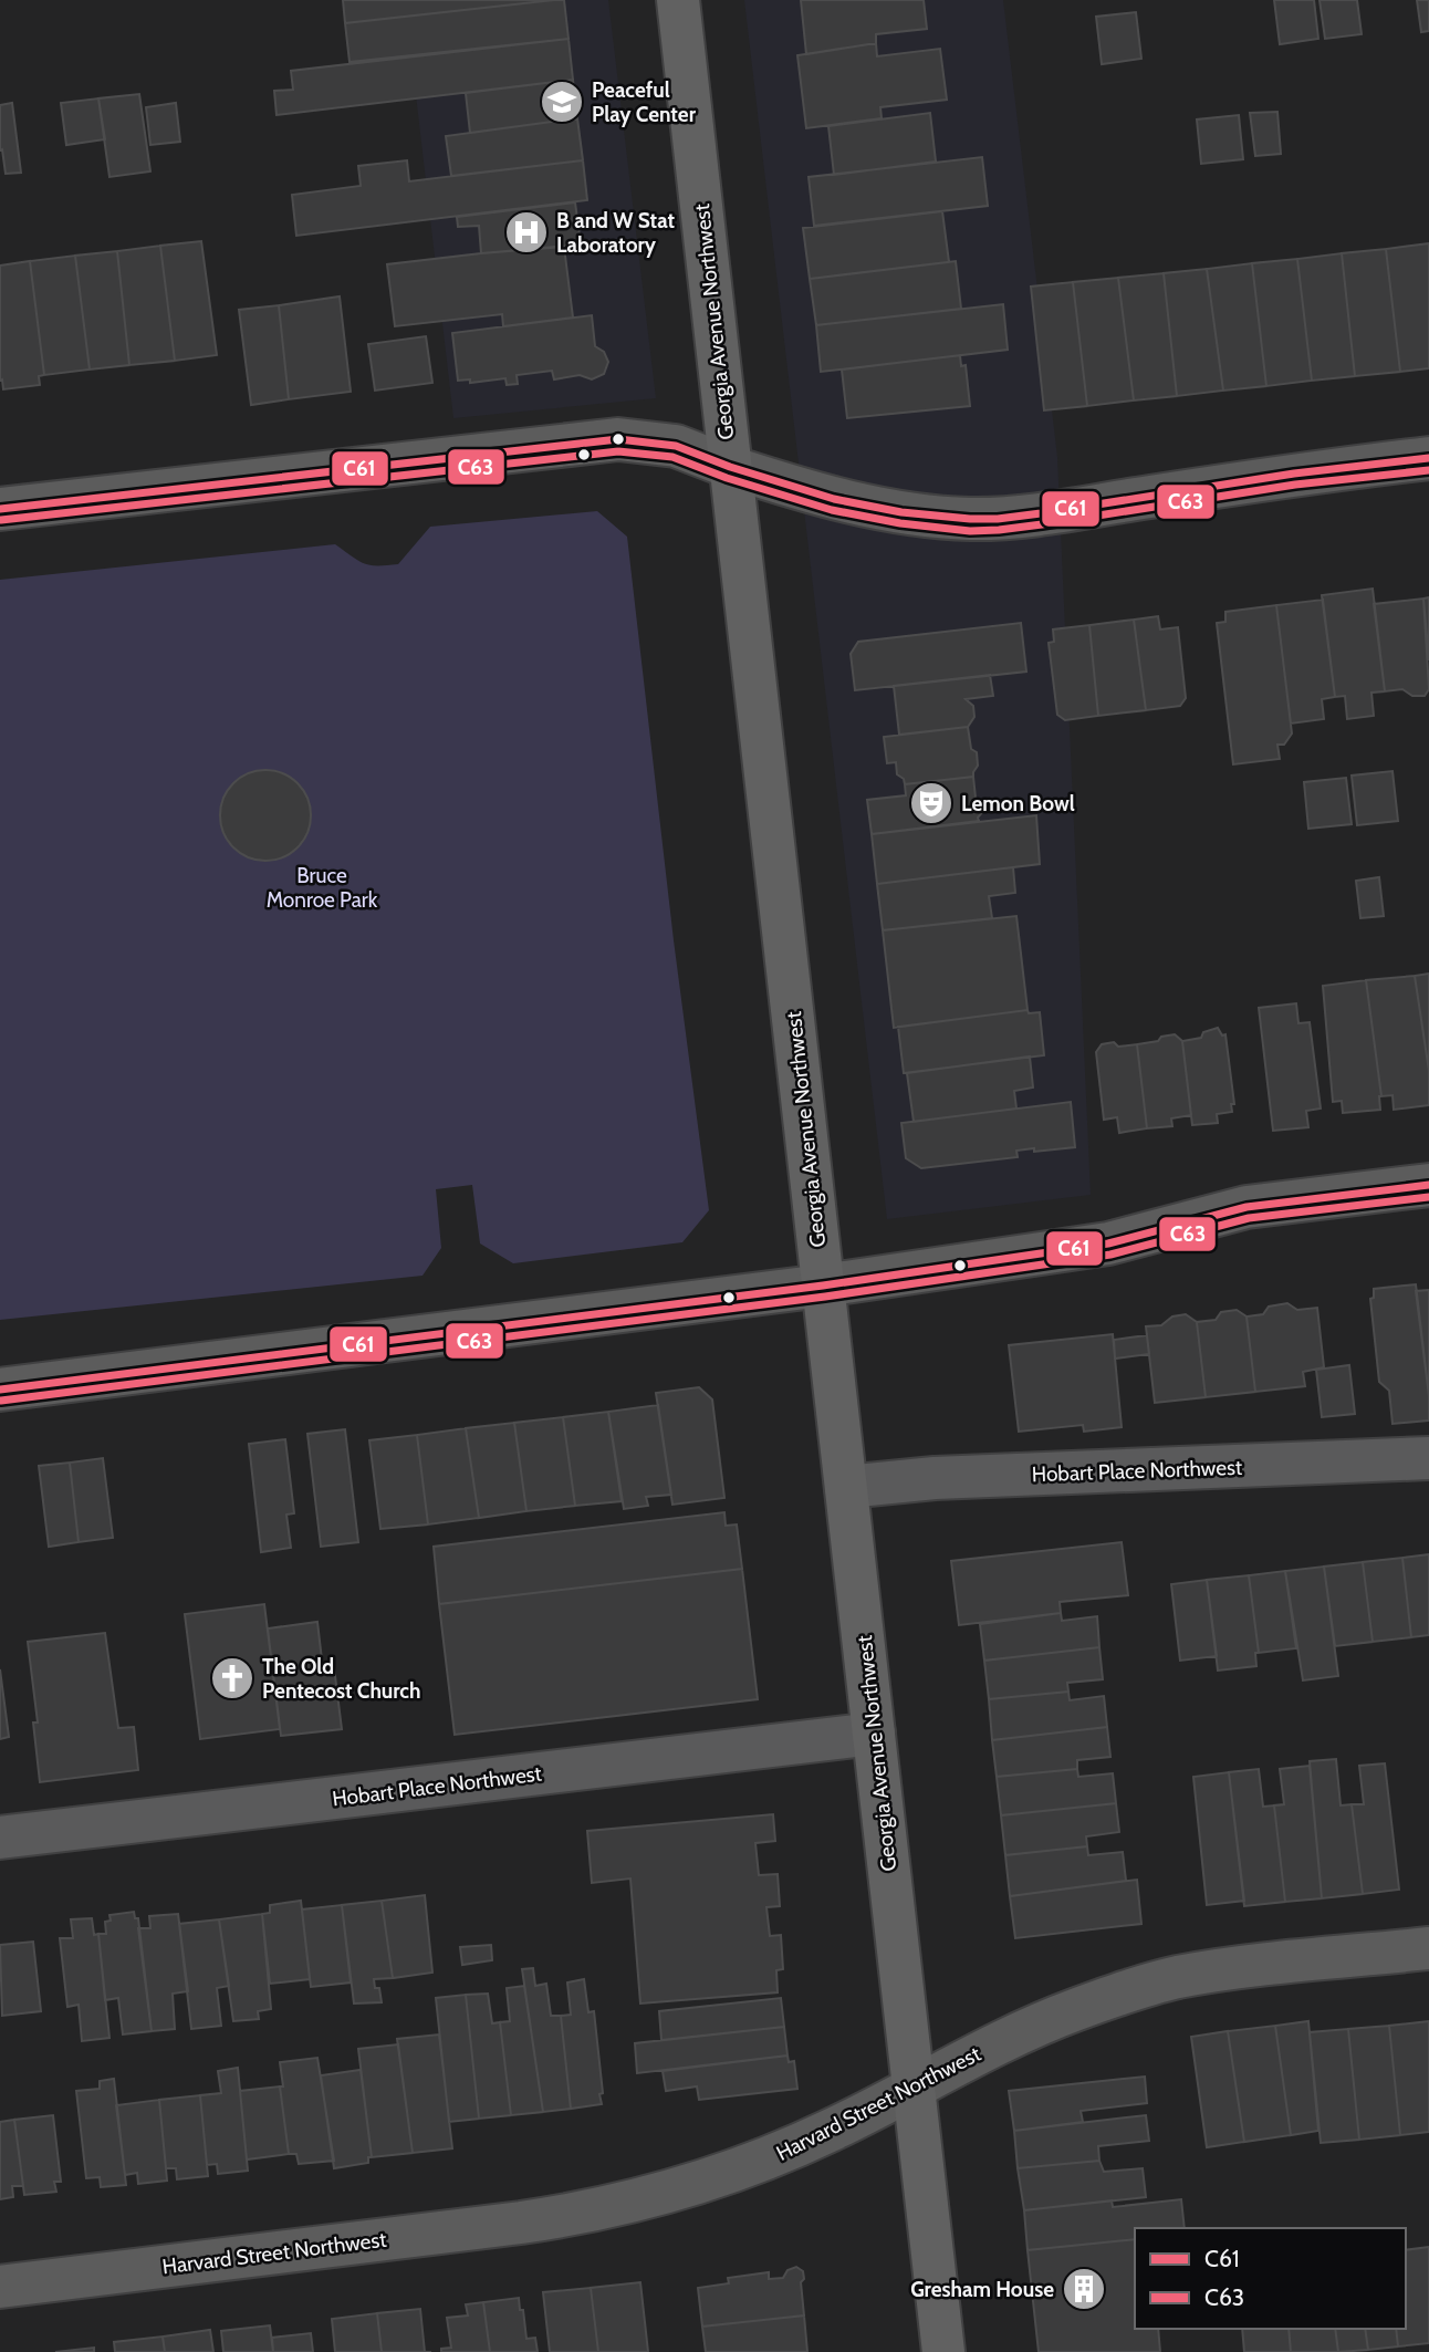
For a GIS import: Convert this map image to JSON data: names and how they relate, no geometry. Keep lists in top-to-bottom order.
{
  "streets": {
    "highway": ["Georgia Avenue Northwest"],
    "main road": ["Harvard Street Northwest"],
    "street": ["Hobart Place Northwest"]
  },
  "crossings": [
    ["Georgia Avenue Northwest", "Hobart Place Northwest"],
    ["Georgia Avenue Northwest", "Harvard Street Northwest"]
  ],
  "parks": ["Bruce Monroe Park"],
  "places": {
    "school or university": ["Peaceful Play Center"],
    "hospital": ["B and W Stat Laboratory"],
    "theatre": ["Lemon Bowl"],
    "church": ["The Old Pentecost Church"],
    "building": ["Gresham House"]
  },
  "lines": ["transit line C61", "transit line C63"],
  "legend": ["C61", "C63"]
}
